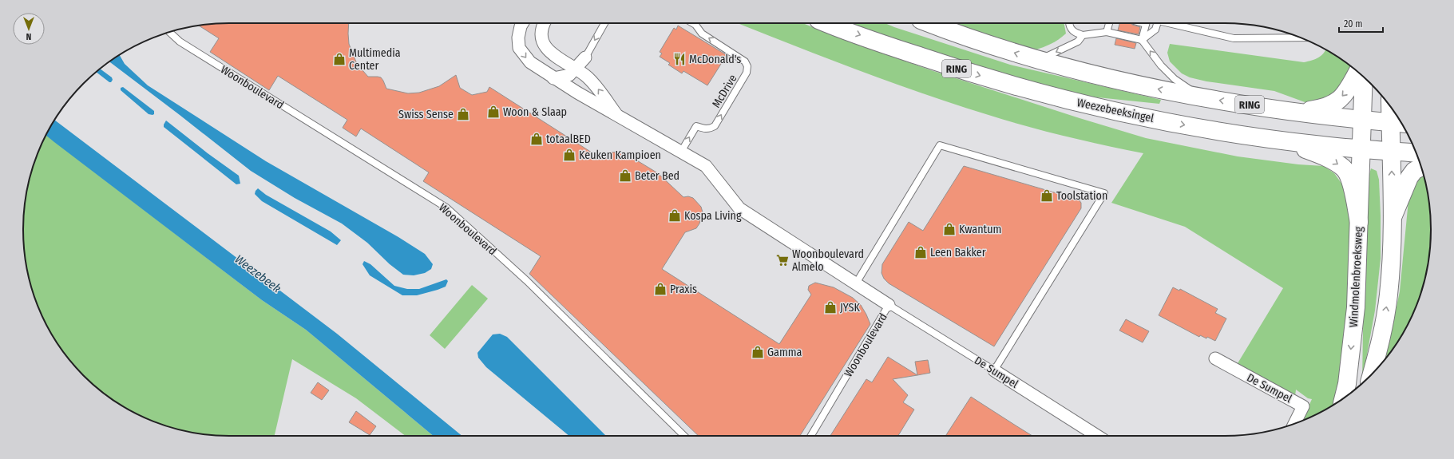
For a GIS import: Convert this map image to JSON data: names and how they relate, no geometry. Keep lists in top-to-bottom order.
{
  "streets": {
    "main road": ["RING", "Weezebeeksingel", "Windmolenbroeksweg"],
    "street": ["Woonboulevard", "De Sumpel"],
    "lane": ["McDrive"]
  },
  "crossings": [
    ["RING", "Windmolenbroeksweg"],
    ["Woonboulevard", "McDrive"],
    ["Woonboulevard", "De Sumpel"],
    ["Weezebeeksingel", "Windmolenbroeksweg"]
  ],
  "water": ["Weezebeek"],
  "places": {
    "shop": [
      "Multimedia Center",
      "Woon & Slaap",
      "Swiss Sense",
      "totaalBED",
      "Keuken Kampioen",
      "Beter Bed",
      "Toolstation",
      "Kospa Living",
      "Kwantum",
      "Leen Bakker",
      "Praxis",
      "JYSK",
      "Gamma"
    ],
    "restaurant": ["McDonald's"],
    "supermarket": ["Woonboulevard Almelo"]
  },
  "scale_bar": "20 m",
  "north": "bottom"
}
